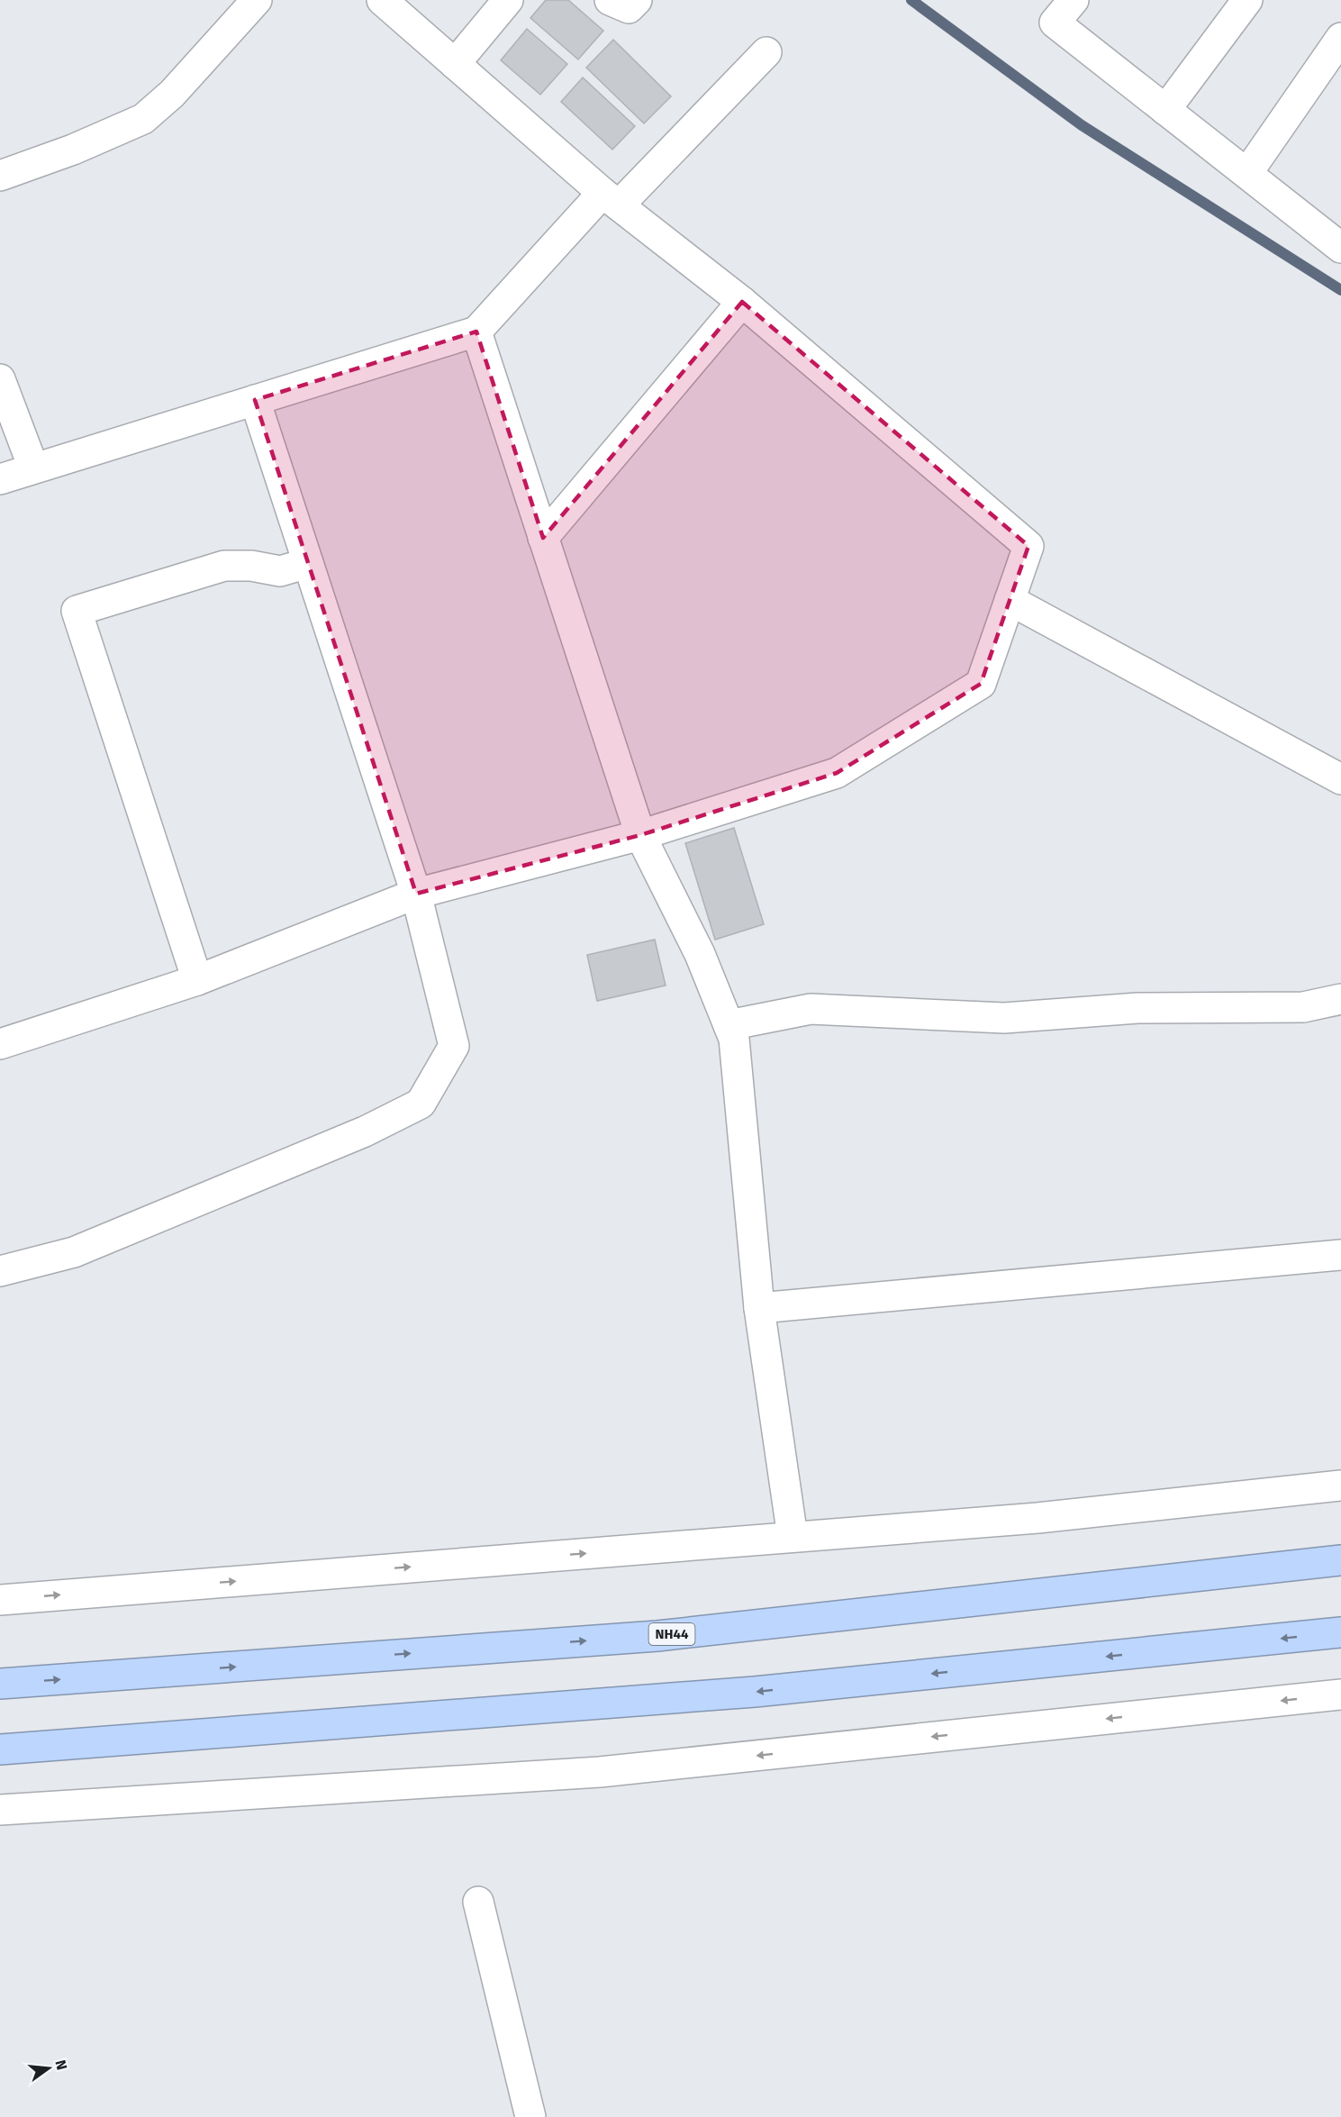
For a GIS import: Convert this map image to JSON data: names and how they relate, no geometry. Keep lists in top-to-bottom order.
{
  "streets": {
    "highway": ["NH44"]
  },
  "north": "right"
}
